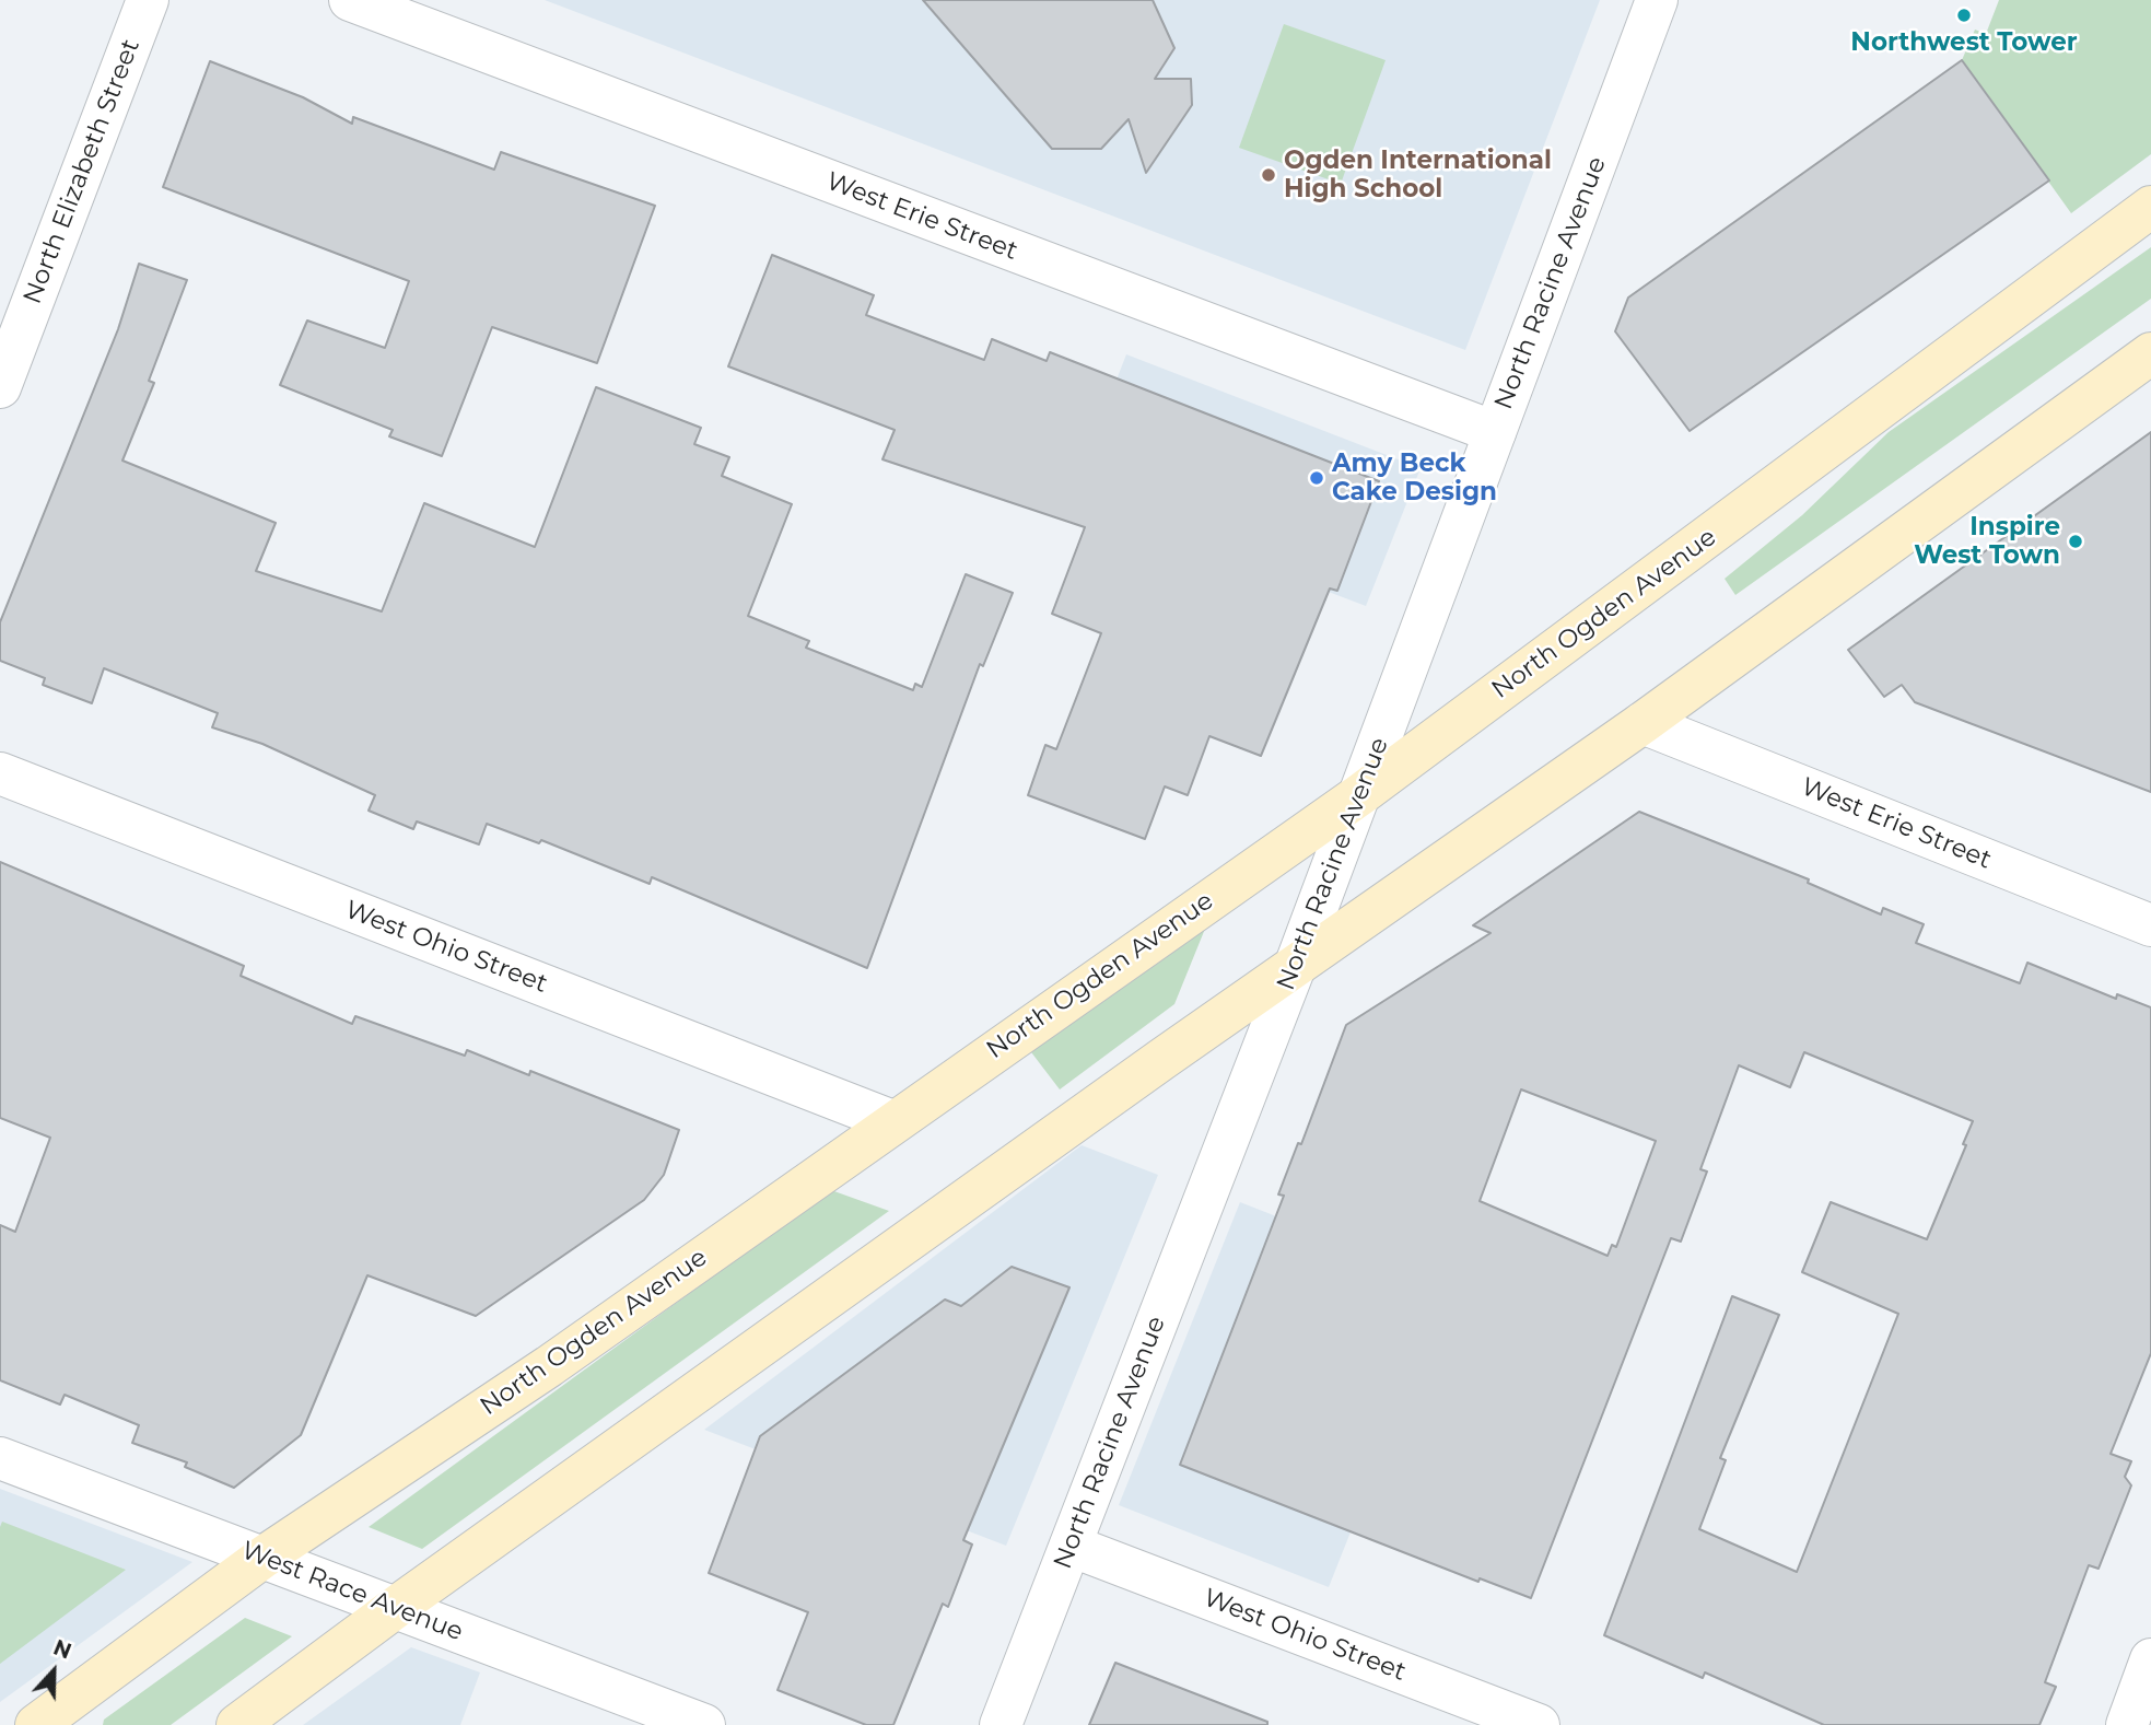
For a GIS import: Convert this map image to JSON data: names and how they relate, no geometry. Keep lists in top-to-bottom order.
{
  "streets": {
    "main road": ["North Ogden Avenue"],
    "street": [
      "North Elizabeth Street",
      "West Erie Street",
      "North Racine Avenue",
      "West Ohio Street",
      "West Race Avenue"
    ]
  },
  "crossings": [
    ["West Erie Street", "North Racine Avenue"],
    ["North Racine Avenue", "North Ogden Avenue"],
    ["North Racine Avenue", "West Ohio Street"],
    ["North Ogden Avenue", "West Ohio Street"],
    ["North Ogden Avenue", "West Race Avenue"]
  ],
  "places": [
    "Northwest Tower",
    "Ogden International High School",
    "Amy Beck Cake Design",
    "Inspire West Town"
  ],
  "north": "top"
}
